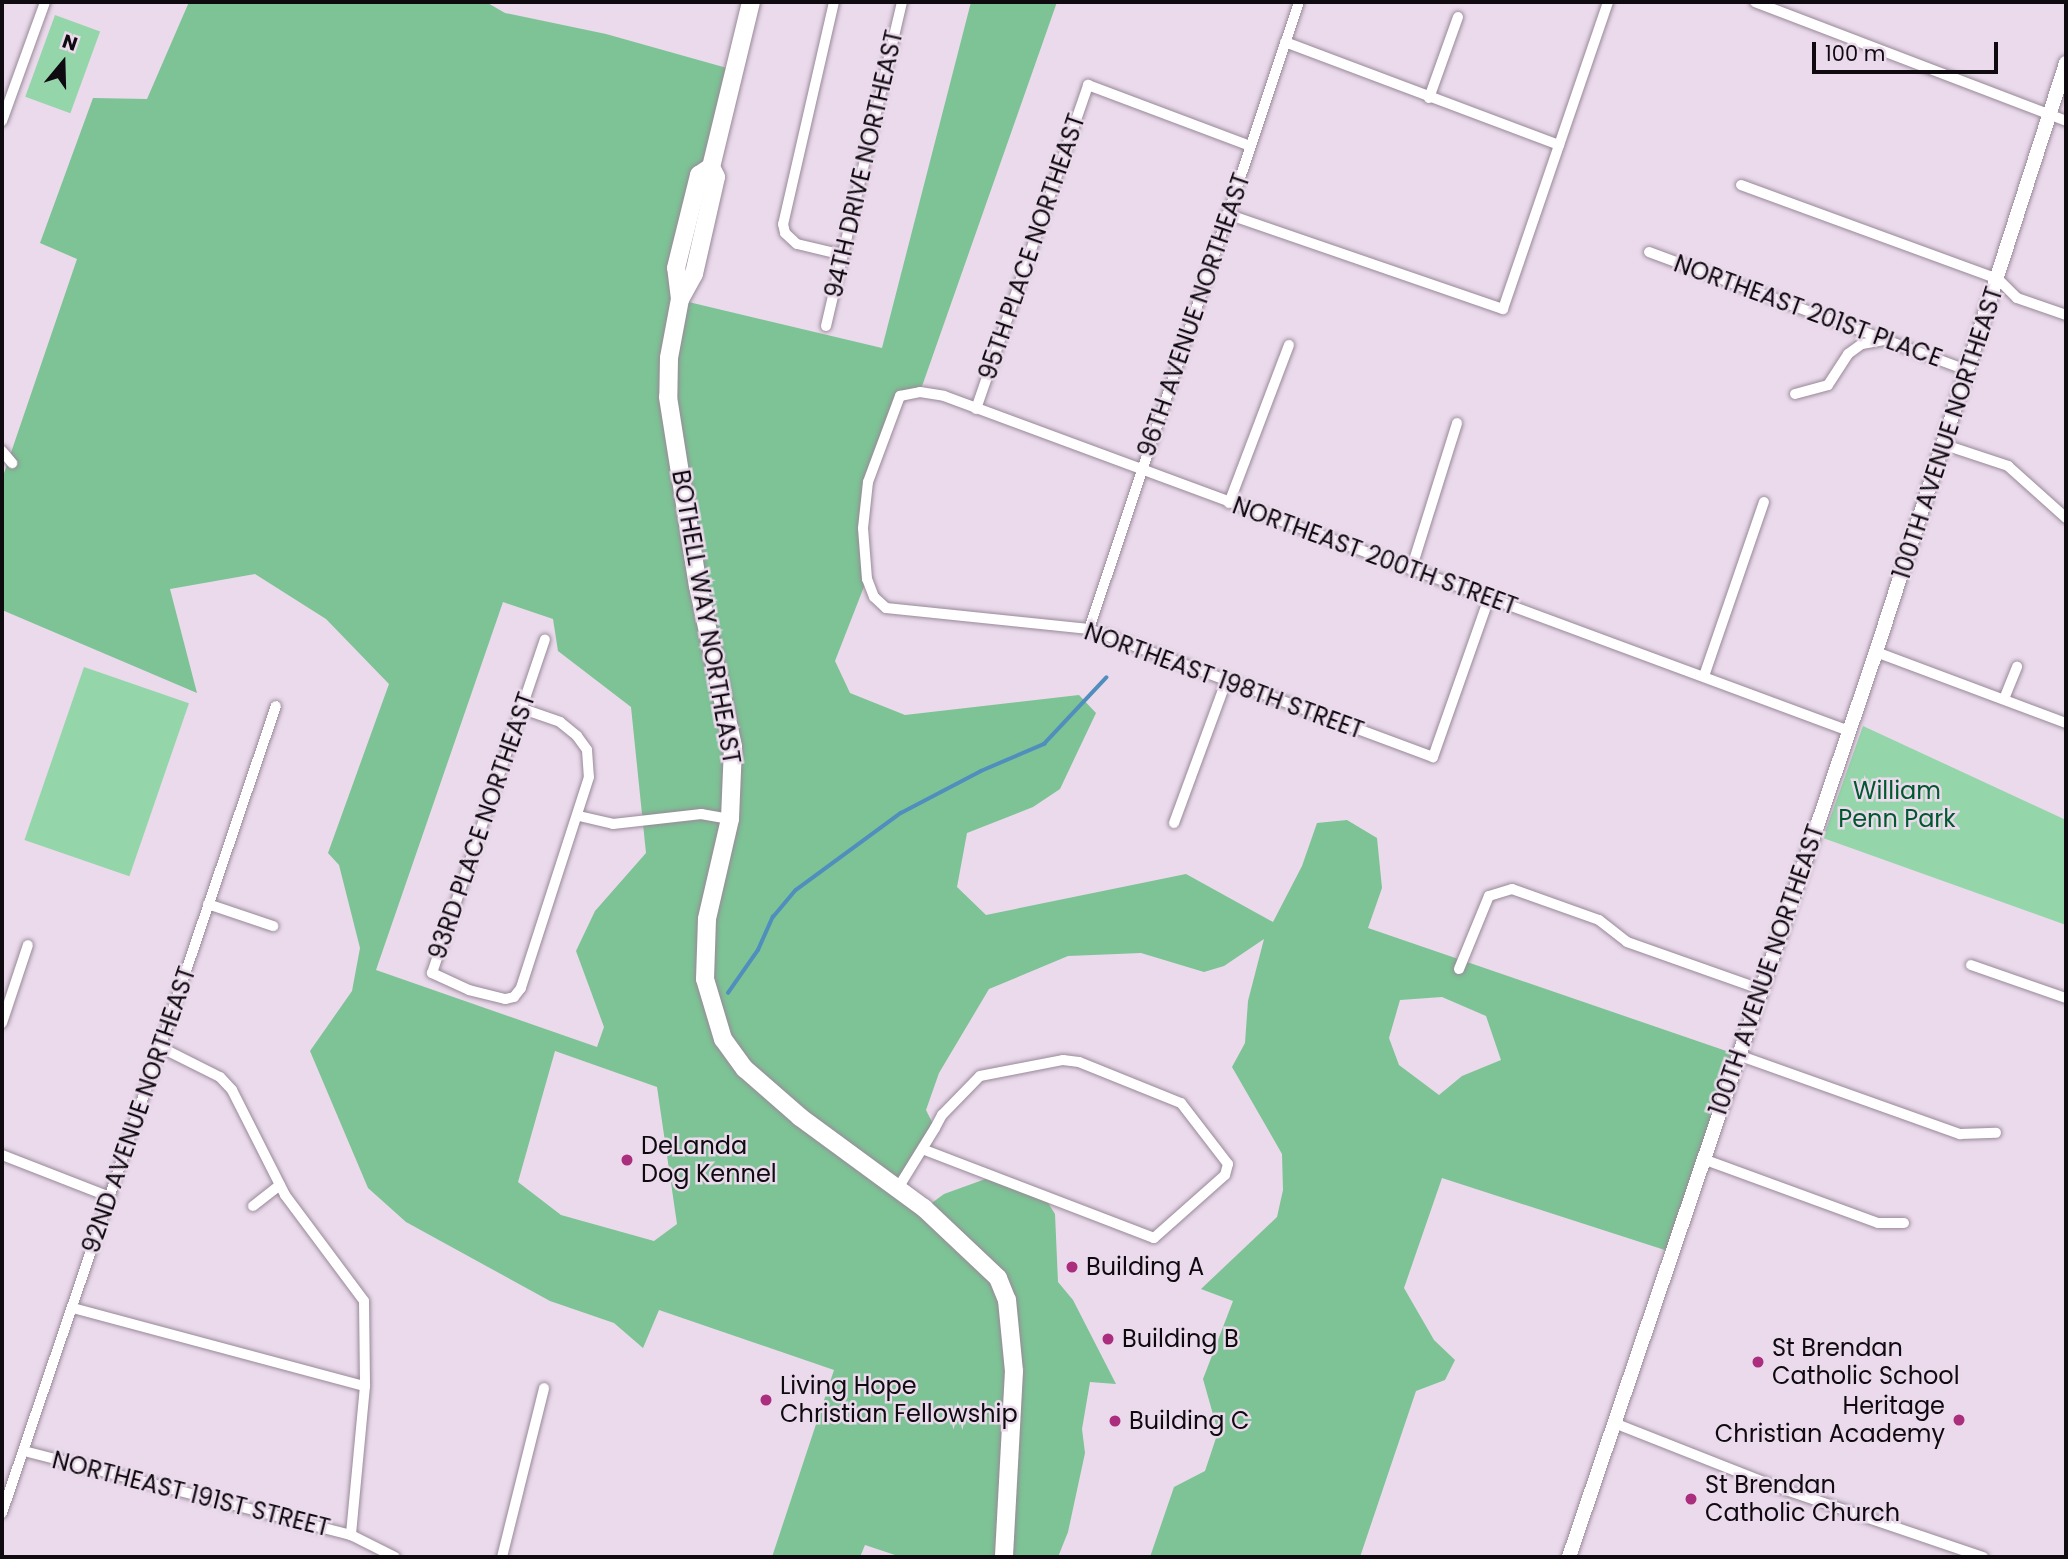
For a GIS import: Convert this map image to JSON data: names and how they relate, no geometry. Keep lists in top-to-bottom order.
{
  "streets": {
    "main road": ["BOTHELL WAY NORTHEAST"],
    "street": [
      "94TH DRIVE NORTHEAST",
      "95TH PLACE NORTHEAST",
      "NORTHEAST 201ST PLACE",
      "96TH AVENUE NORTHEAST",
      "100TH AVENUE NORTHEAST",
      "NORTHEAST 200TH STREET",
      "NORTHEAST 198TH STREET",
      "93RD PLACE NORTHEAST",
      "92ND AVENUE NORTHEAST",
      "NORTHEAST 191ST STREET"
    ]
  },
  "crossings": [
    ["95TH PLACE NORTHEAST", "96TH AVENUE NORTHEAST"],
    ["95TH PLACE NORTHEAST", "NORTHEAST 200TH STREET"],
    ["NORTHEAST 201ST PLACE", "100TH AVENUE NORTHEAST"],
    ["96TH AVENUE NORTHEAST", "NORTHEAST 200TH STREET"],
    ["96TH AVENUE NORTHEAST", "NORTHEAST 198TH STREET"],
    ["100TH AVENUE NORTHEAST", "NORTHEAST 200TH STREET"],
    ["NORTHEAST 200TH STREET", "NORTHEAST 198TH STREET"],
    ["92ND AVENUE NORTHEAST", "NORTHEAST 191ST STREET"]
  ],
  "parks": ["William Penn Park"],
  "places": [
    "DeLanda Dog Kennel",
    "Building A",
    "Building B",
    "St Brendan Catholic School",
    "Living Hope Christian Fellowship",
    "Heritage Christian Academy",
    "Building C",
    "St Brendan Catholic Church"
  ],
  "scale_bar": "100 m",
  "north": "top"
}
